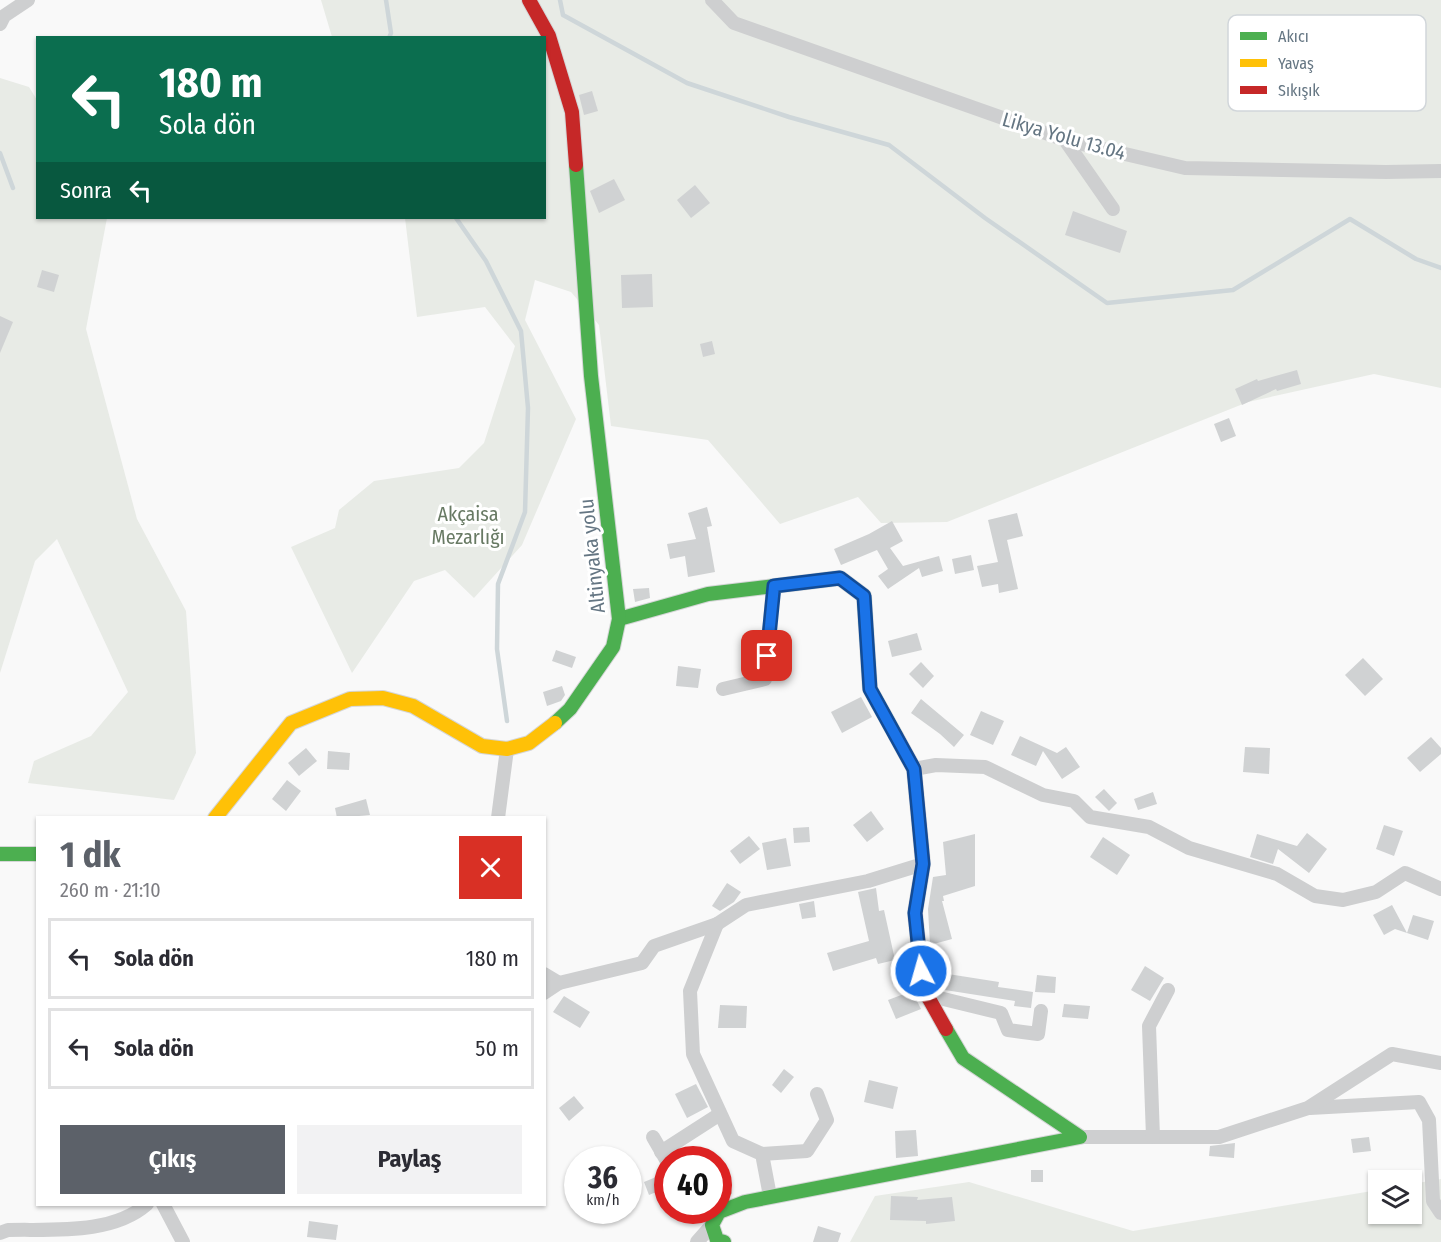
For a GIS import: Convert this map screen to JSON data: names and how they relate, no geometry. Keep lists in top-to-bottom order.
{
  "streets": {
    "street": ["Likya Yolu 13.04", "Altinyaka yolu"]
  },
  "parks": ["Akçaisa Mezarlığı"],
  "legend": ["Akıcı", "Yavaş", "Sıkışık"],
  "page": {
    "turn": ["180 m", "Sola dön"],
    "then": "Sonra",
    "heading": ["1 dk", "260 m · 21:10"],
    "list": [
      {
        "name": "Sola dön",
        "value": "180 m"
      },
      {
        "name": "Sola dön",
        "value": "50 m"
      }
    ],
    "buttons": ["Çıkış", "Paylaş"],
    "speed": "36 km/h",
    "limit": "40"
  }
}
